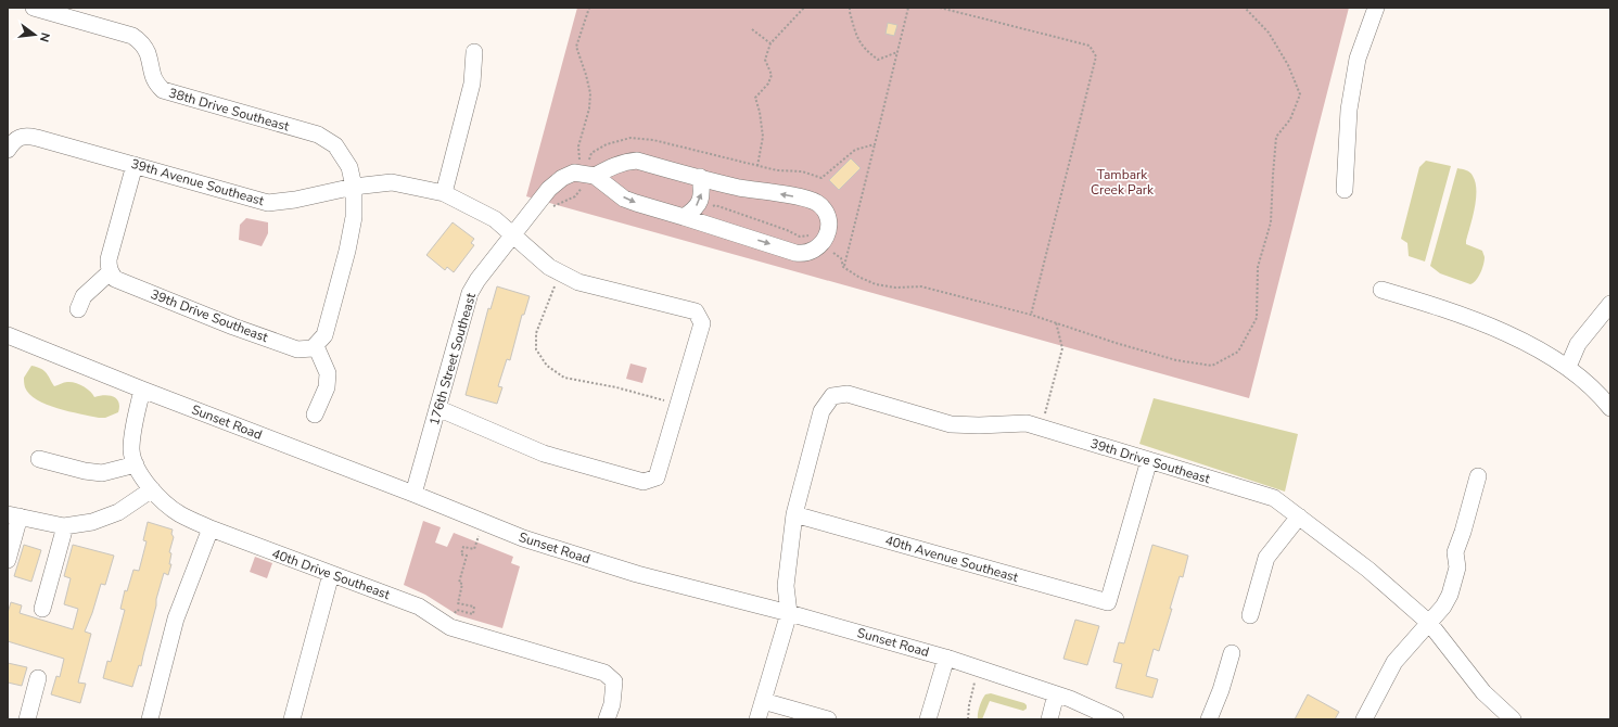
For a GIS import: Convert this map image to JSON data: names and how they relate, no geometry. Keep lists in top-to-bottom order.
{
  "streets": {
    "street": [
      "38th Drive Southeast",
      "39th Avenue Southeast",
      "39th Drive Southeast",
      "176th Street Southeast",
      "Sunset Road",
      "40th Avenue Southeast",
      "40th Drive Southeast"
    ]
  },
  "crossings": [
    ["38th Drive Southeast", "39th Avenue Southeast"],
    ["38th Drive Southeast", "39th Drive Southeast"],
    ["39th Avenue Southeast", "176th Street Southeast"],
    ["39th Drive Southeast", "40th Avenue Southeast"],
    ["176th Street Southeast", "Sunset Road"],
    ["Sunset Road", "40th Drive Southeast"]
  ],
  "parks": ["Tambark Creek Park"],
  "north": "right"
}
